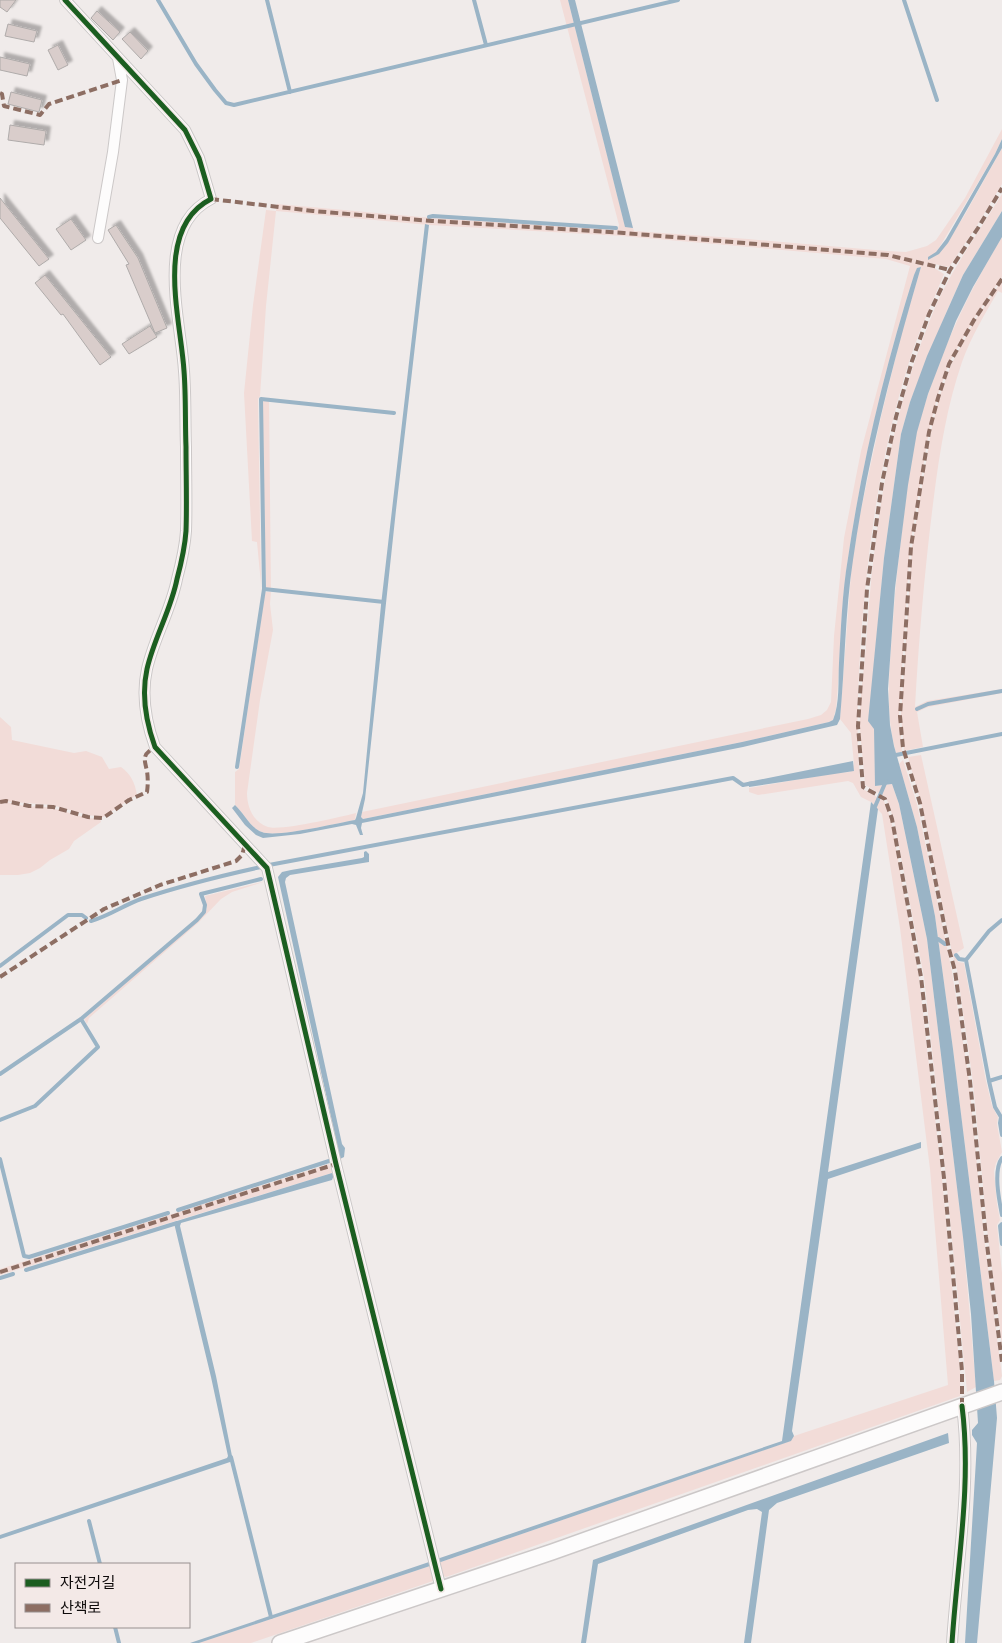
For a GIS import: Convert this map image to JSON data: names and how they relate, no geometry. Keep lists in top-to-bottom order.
{
  "legend": ["자전거길", "산책로"]
}
